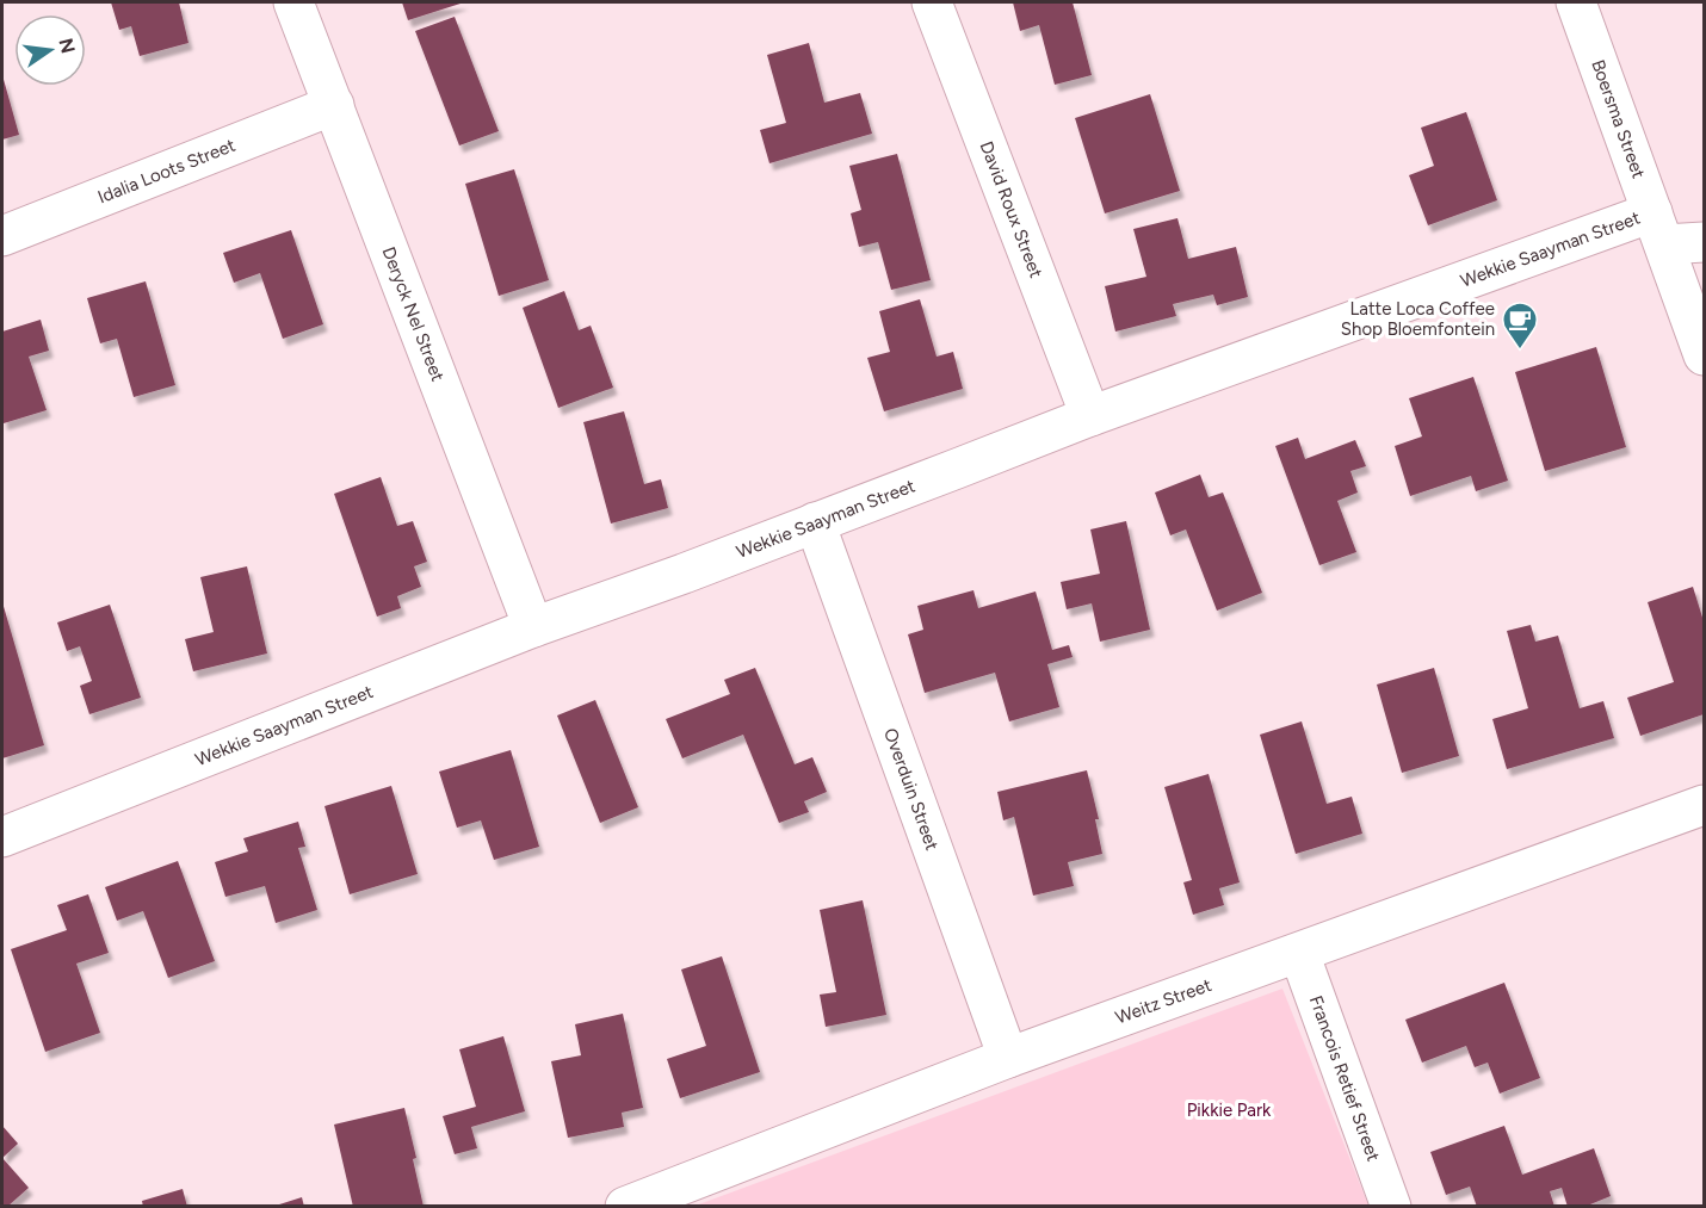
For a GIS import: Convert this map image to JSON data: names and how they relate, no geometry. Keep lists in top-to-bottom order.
{
  "streets": {
    "street": [
      "Boersma Street",
      "Idalia Loots Street",
      "David Roux Street",
      "Wekkie Saayman Street",
      "Deryck Nel Street",
      "Overduin Street",
      "Weitz Street",
      "Francois Retief Street"
    ]
  },
  "crossings": [
    ["Boersma Street", "Wekkie Saayman Street"],
    ["Idalia Loots Street", "Deryck Nel Street"],
    ["David Roux Street", "Wekkie Saayman Street"],
    ["Wekkie Saayman Street", "Deryck Nel Street"],
    ["Wekkie Saayman Street", "Overduin Street"],
    ["Overduin Street", "Weitz Street"],
    ["Weitz Street", "Francois Retief Street"]
  ],
  "parks": ["Pikkie Park"],
  "places": {
    "cafe": ["Latte Loca Coffee Shop Bloemfontein"]
  },
  "north": "right"
}
